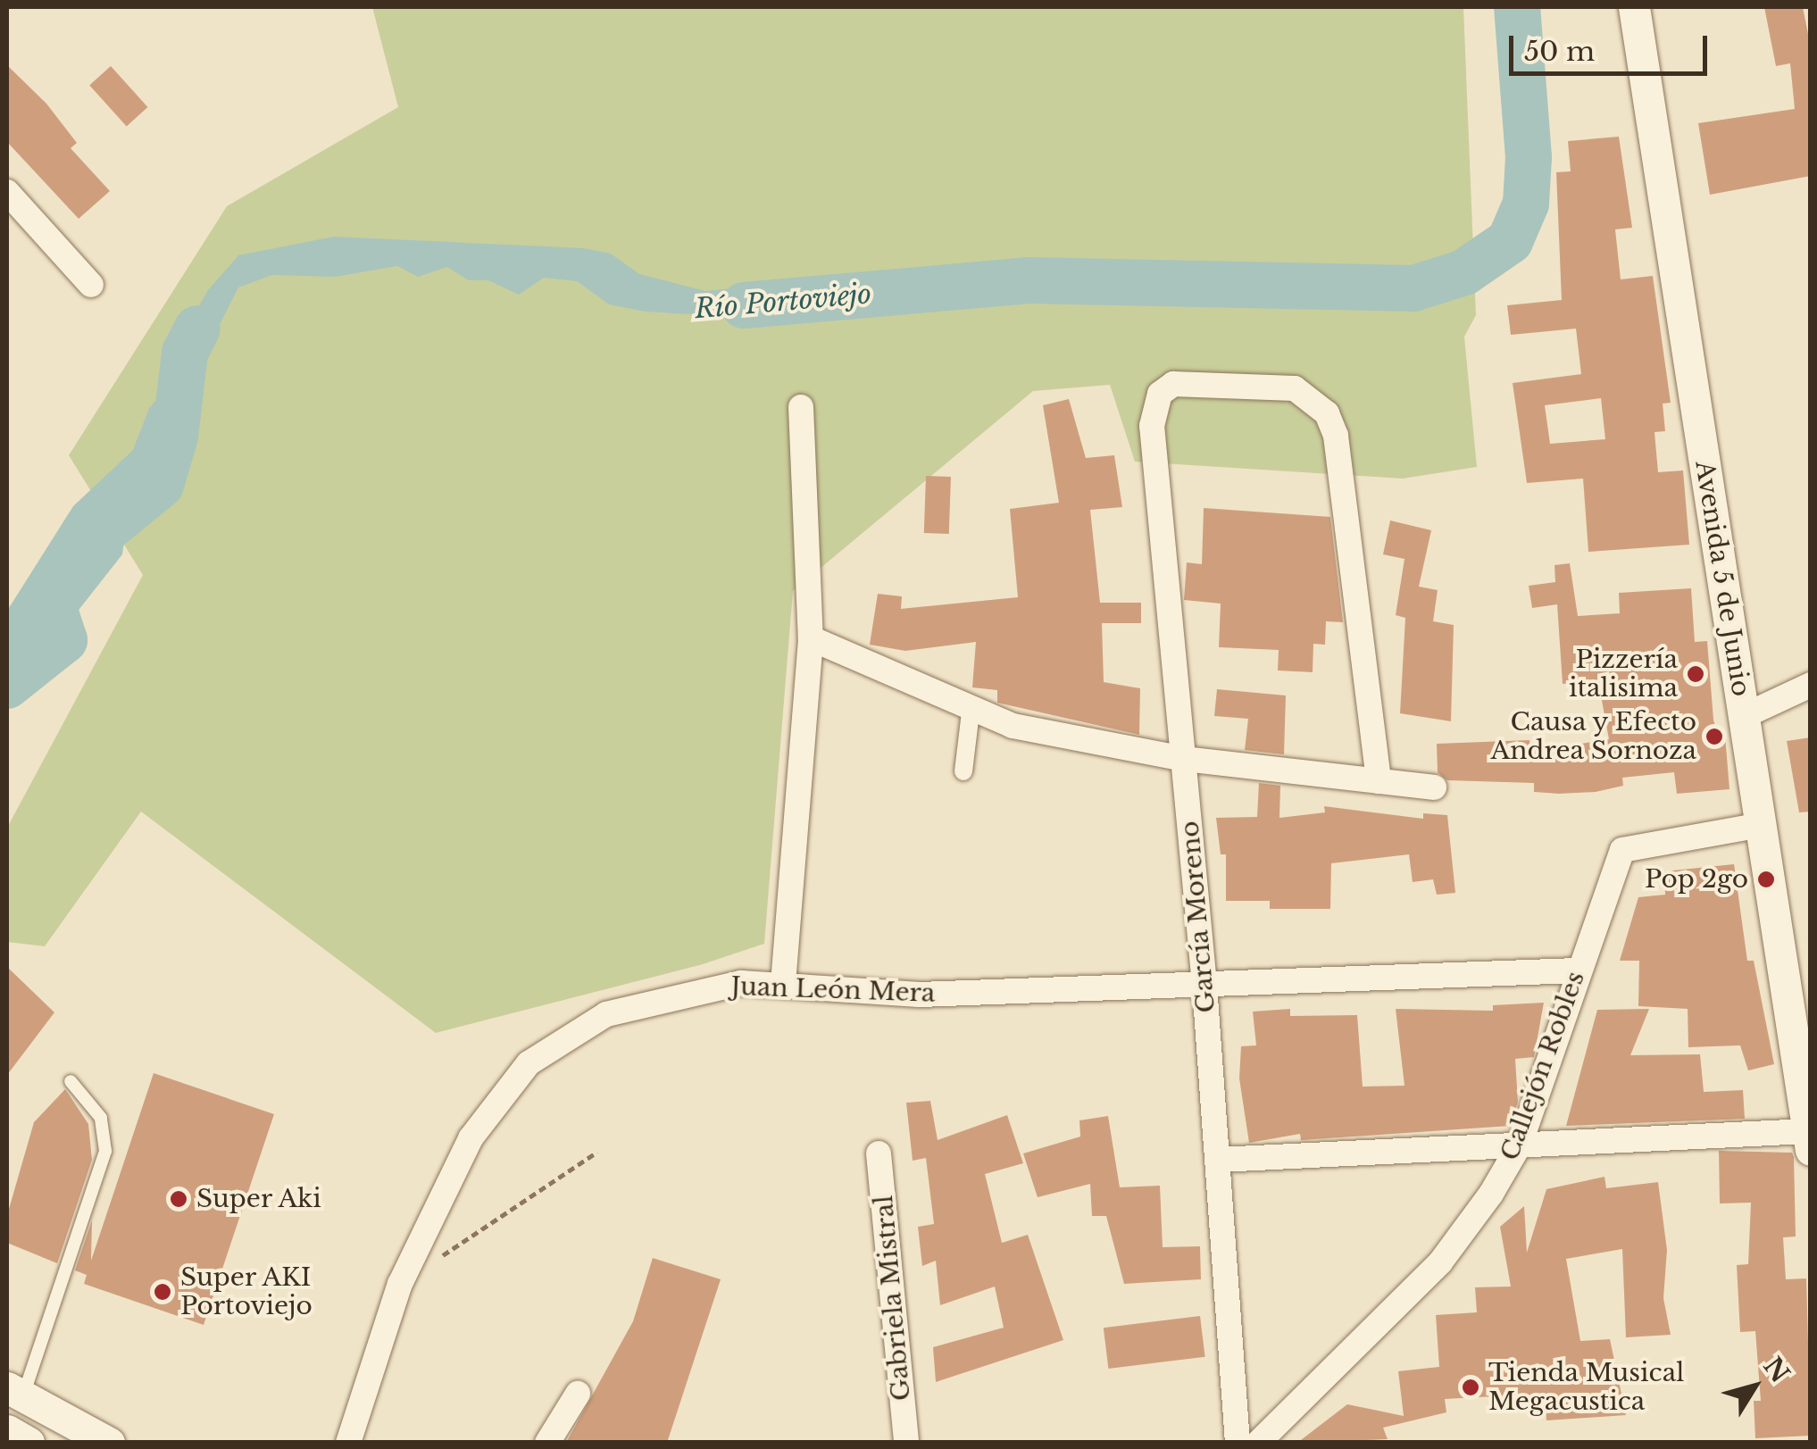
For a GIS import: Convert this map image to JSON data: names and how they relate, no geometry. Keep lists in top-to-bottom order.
{
  "streets": {
    "street": [
      "Avenida 5 de Junio",
      "García Moreno",
      "Juan León Mera",
      "Callejón Robles",
      "Gabriela Mistral"
    ]
  },
  "crossings": [
    ["Avenida 5 de Junio", "Callejón Robles"],
    ["García Moreno", "Juan León Mera"],
    ["Juan León Mera", "Callejón Robles"]
  ],
  "water": ["Río Portoviejo"],
  "places": [
    "Pizzería italisima",
    "Causa y Efecto Andrea Sornoza",
    "Pop 2go",
    "Super Aki",
    "Super AKI Portoviejo",
    "Tienda Musical Megacustica"
  ],
  "scale_bar": "50 m",
  "north": "top right"
}
